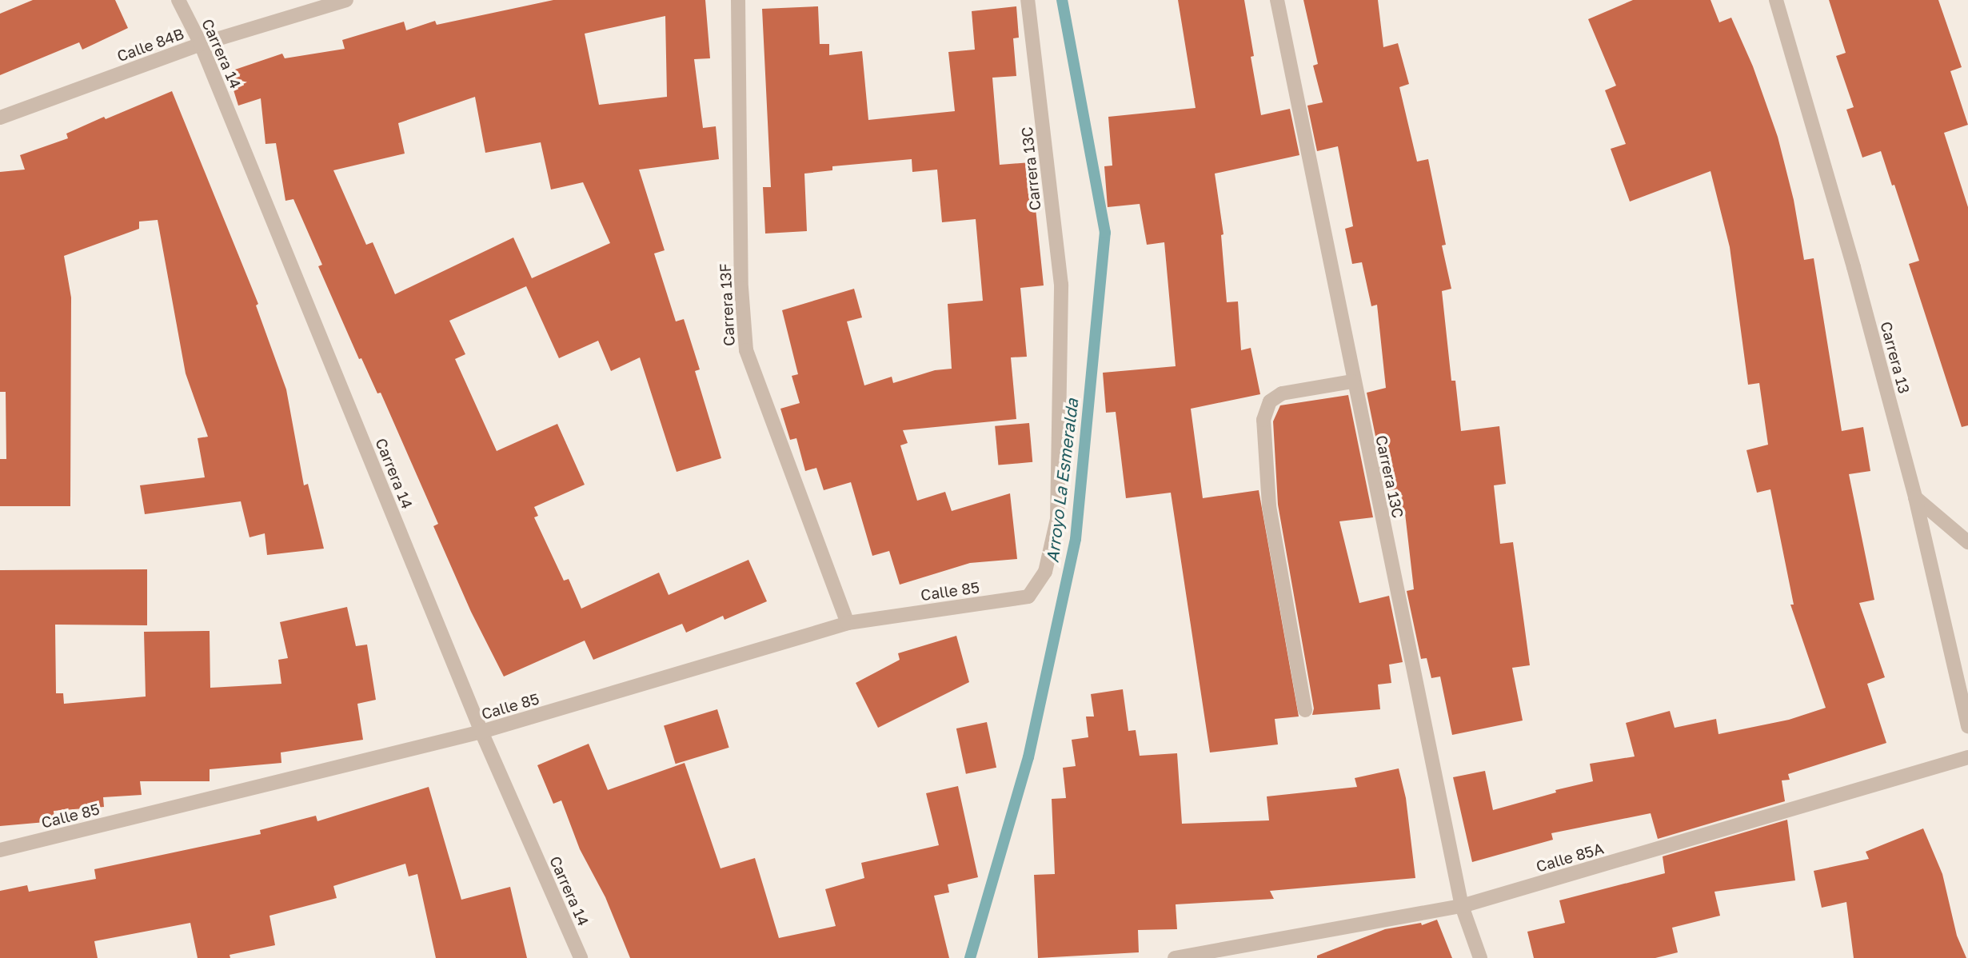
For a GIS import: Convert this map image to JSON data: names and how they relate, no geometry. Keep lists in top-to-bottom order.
{
  "streets": {
    "street": [
      "Calle 84B",
      "Carrera 14",
      "Carrera 13C",
      "Carrera 13F",
      "Carrera 13",
      "Calle 85",
      "Calle 85A"
    ]
  },
  "crossings": [
    ["Calle 84B", "Carrera 14"],
    ["Carrera 14", "Calle 85"],
    ["Carrera 13C", "Calle 85"],
    ["Carrera 13C", "Calle 85A"],
    ["Carrera 13F", "Calle 85"]
  ],
  "water": ["Arroyo La Esmeralda"]
}
